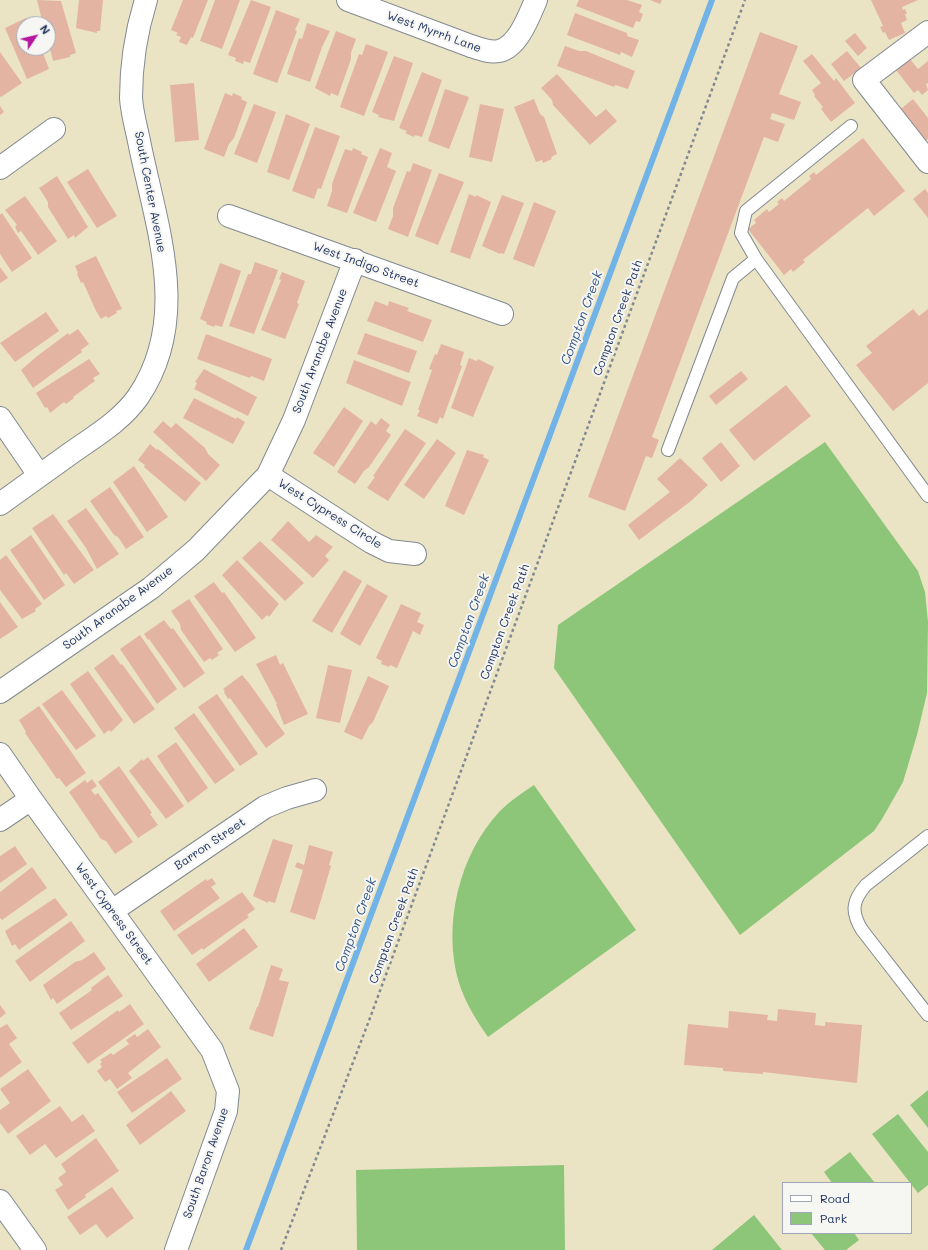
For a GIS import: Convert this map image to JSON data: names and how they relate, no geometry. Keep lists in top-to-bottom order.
{
  "streets": {
    "street": [
      "West Myrrh Lane",
      "South Center Avenue",
      "West Indigo Street",
      "South Aranabe Avenue",
      "West Cypress Circle",
      "Barron Street",
      "West Cypress Street",
      "South Baron Avenue"
    ],
    "path": ["Compton Creek Path"]
  },
  "crossings": [
    ["West Indigo Street", "South Aranabe Avenue"],
    ["South Aranabe Avenue", "West Cypress Circle"],
    ["Barron Street", "West Cypress Street"],
    ["West Cypress Street", "South Baron Avenue"]
  ],
  "water": ["Compton Creek"],
  "legend": ["Road", "Park"],
  "north": "top right"
}
